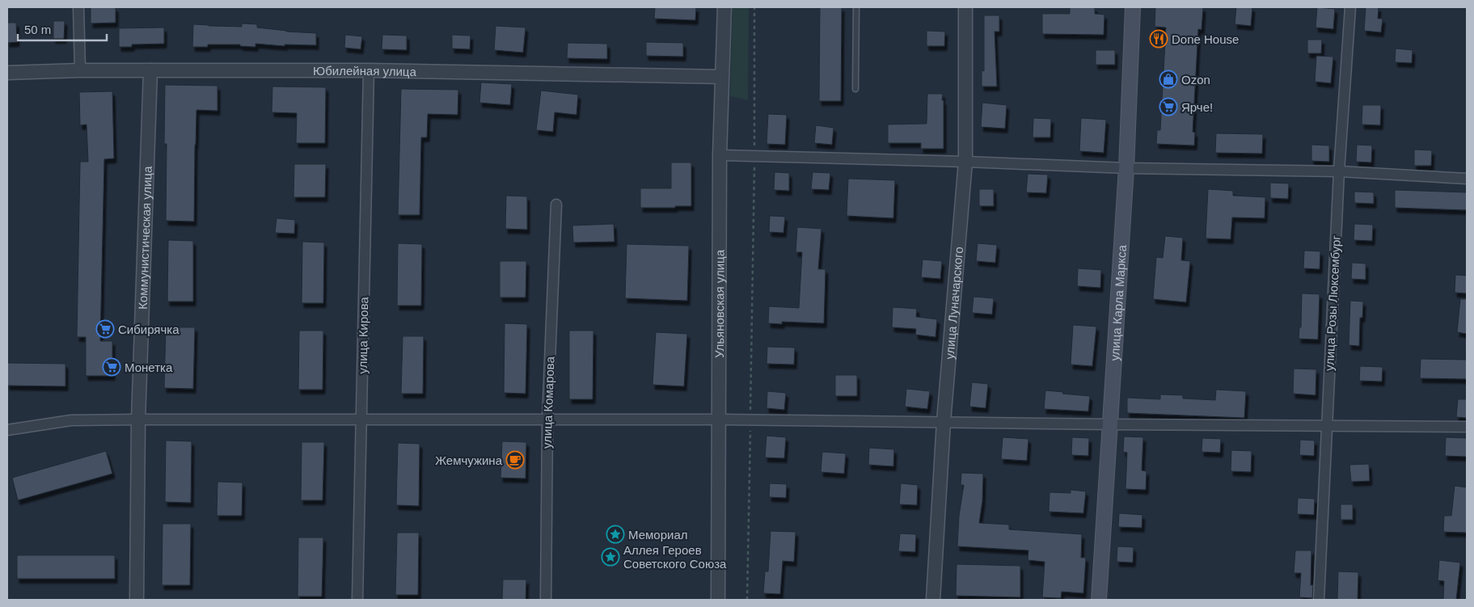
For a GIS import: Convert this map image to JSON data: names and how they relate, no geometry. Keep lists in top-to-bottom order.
{
  "streets": {
    "main road": ["улица Карла Маркса"],
    "street": [
      "Юбилейная улица",
      "Коммунистическая улица",
      "Ульяновская улица",
      "улица Розы Люксембург",
      "улица Луначарского",
      "улица Кирова",
      "улица Комарова"
    ]
  },
  "crossings": [
    ["Юбилейная улица", "Коммунистическая улица"],
    ["Юбилейная улица", "Ульяновская улица"],
    ["Юбилейная улица", "улица Кирова"]
  ],
  "places": {
    "restaurant": ["Done House"],
    "shop": ["Ozon"],
    "supermarket": ["Ярче!", "Сибирячка", "Монетка"],
    "cafe": ["Жемчужина"],
    "place": ["Мемориал", "Аллея Героев Советского Союза"]
  },
  "scale_bar": "50 m"
}
